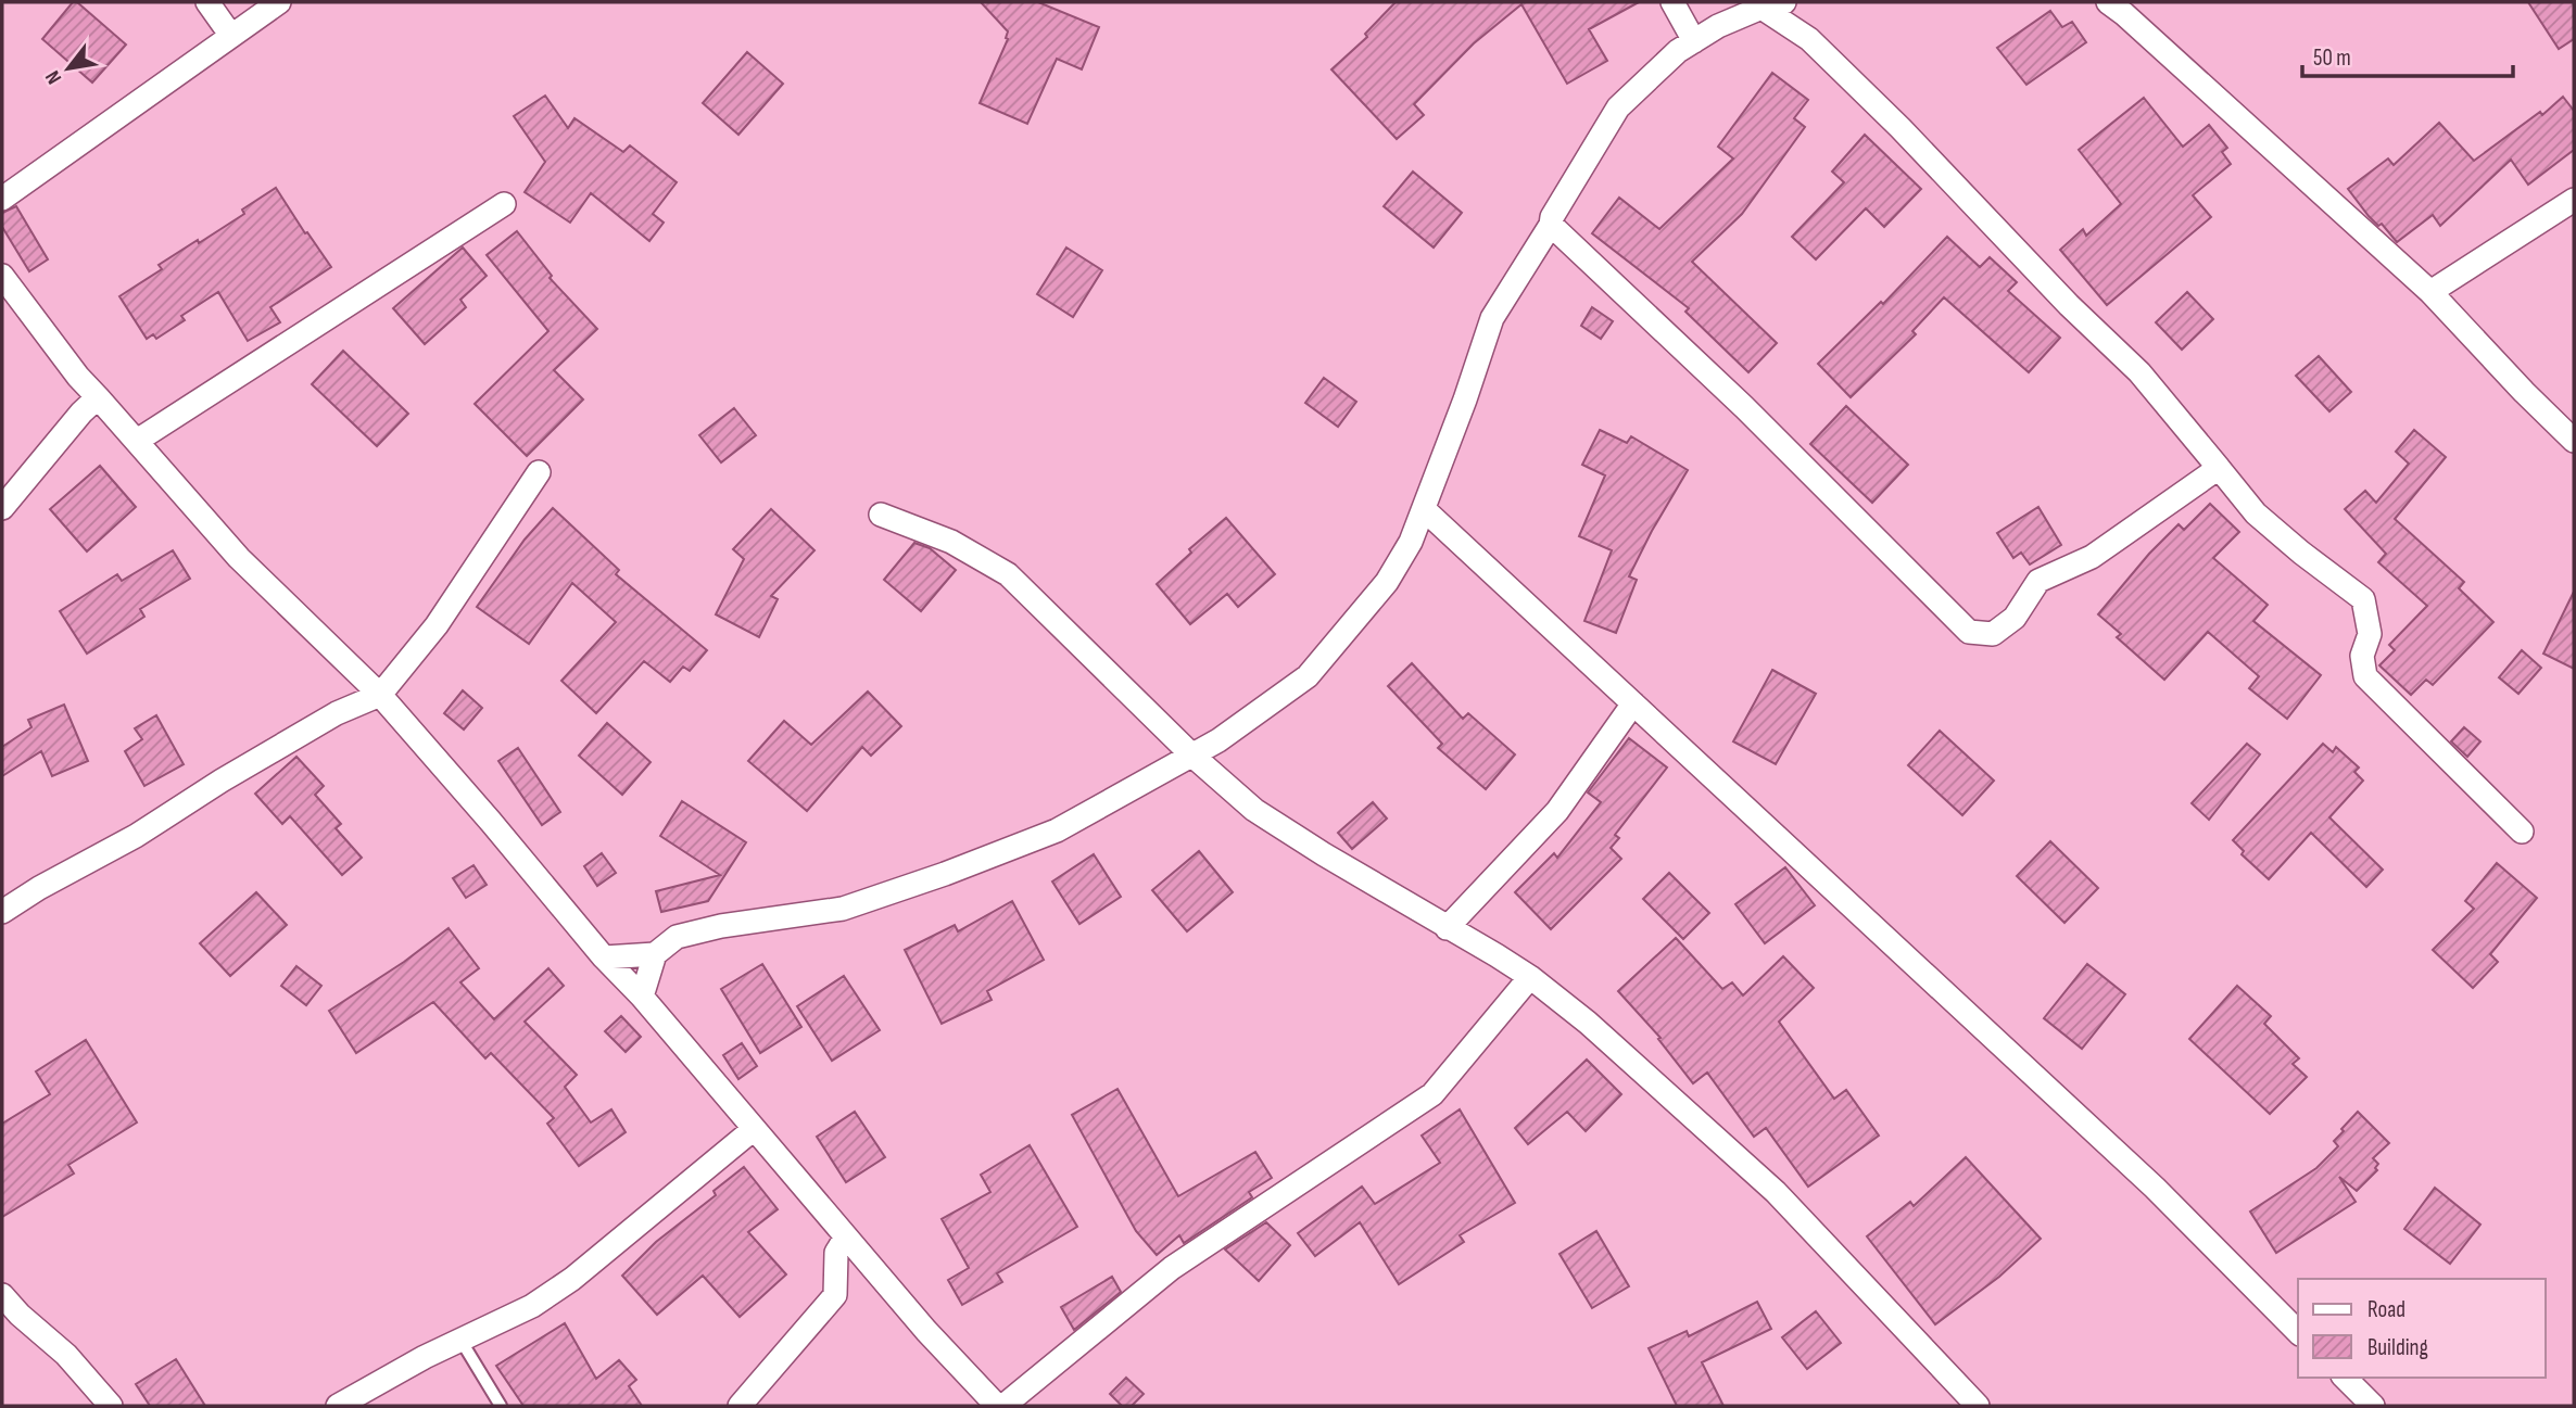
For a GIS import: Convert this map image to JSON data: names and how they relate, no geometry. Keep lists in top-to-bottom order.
{
  "legend": ["Road", "Building"],
  "scale_bar": "50 m",
  "north": "bottom left"
}
